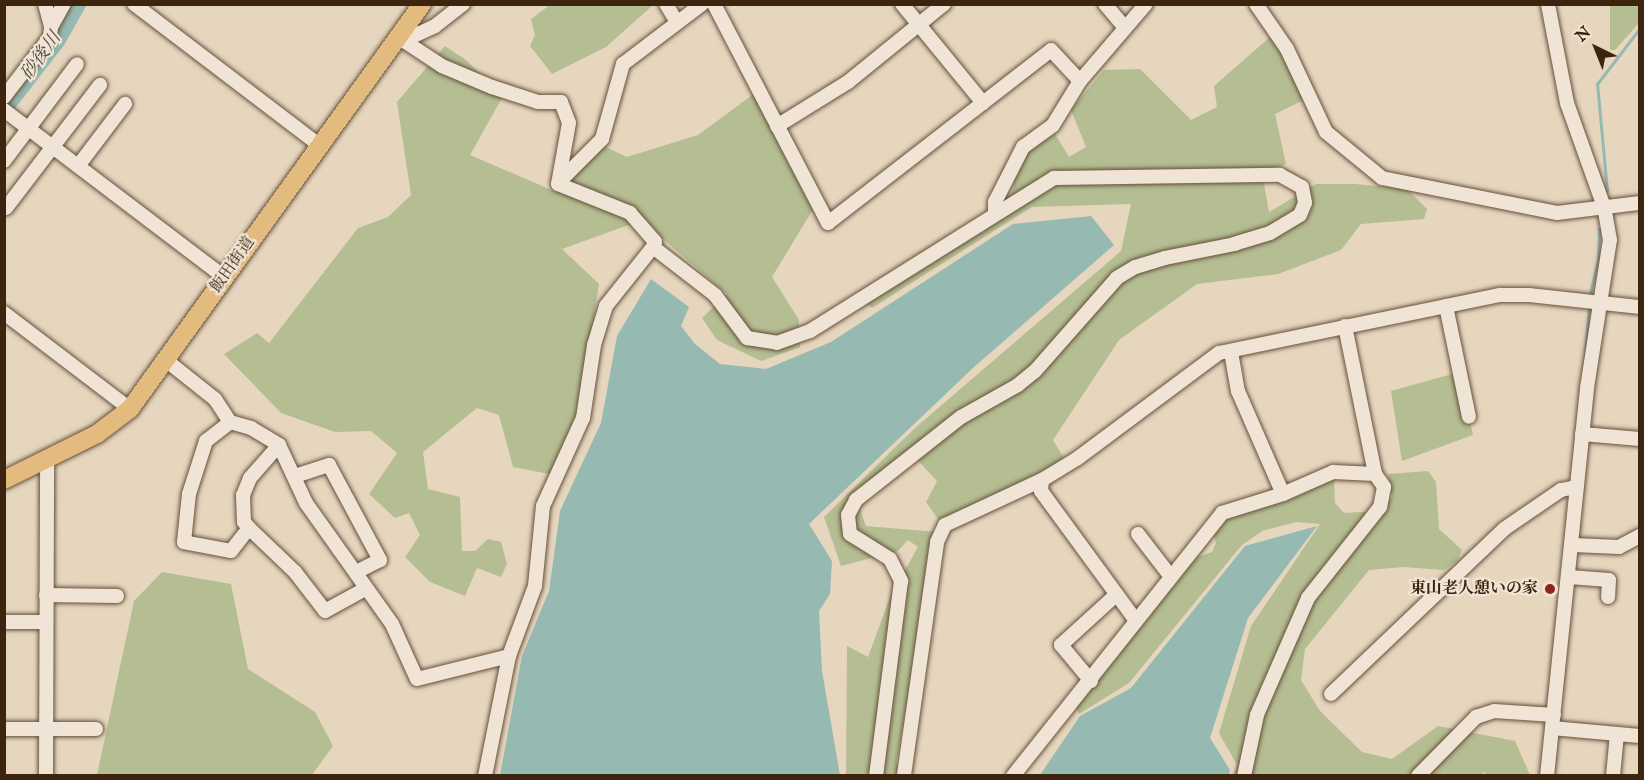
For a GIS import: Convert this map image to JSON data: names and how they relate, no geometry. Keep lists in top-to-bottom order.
{
  "streets": {
    "main road": ["飯田街道"]
  },
  "water": ["砂後川"],
  "places": ["東山老人憩いの家"],
  "north": "top left"
}
